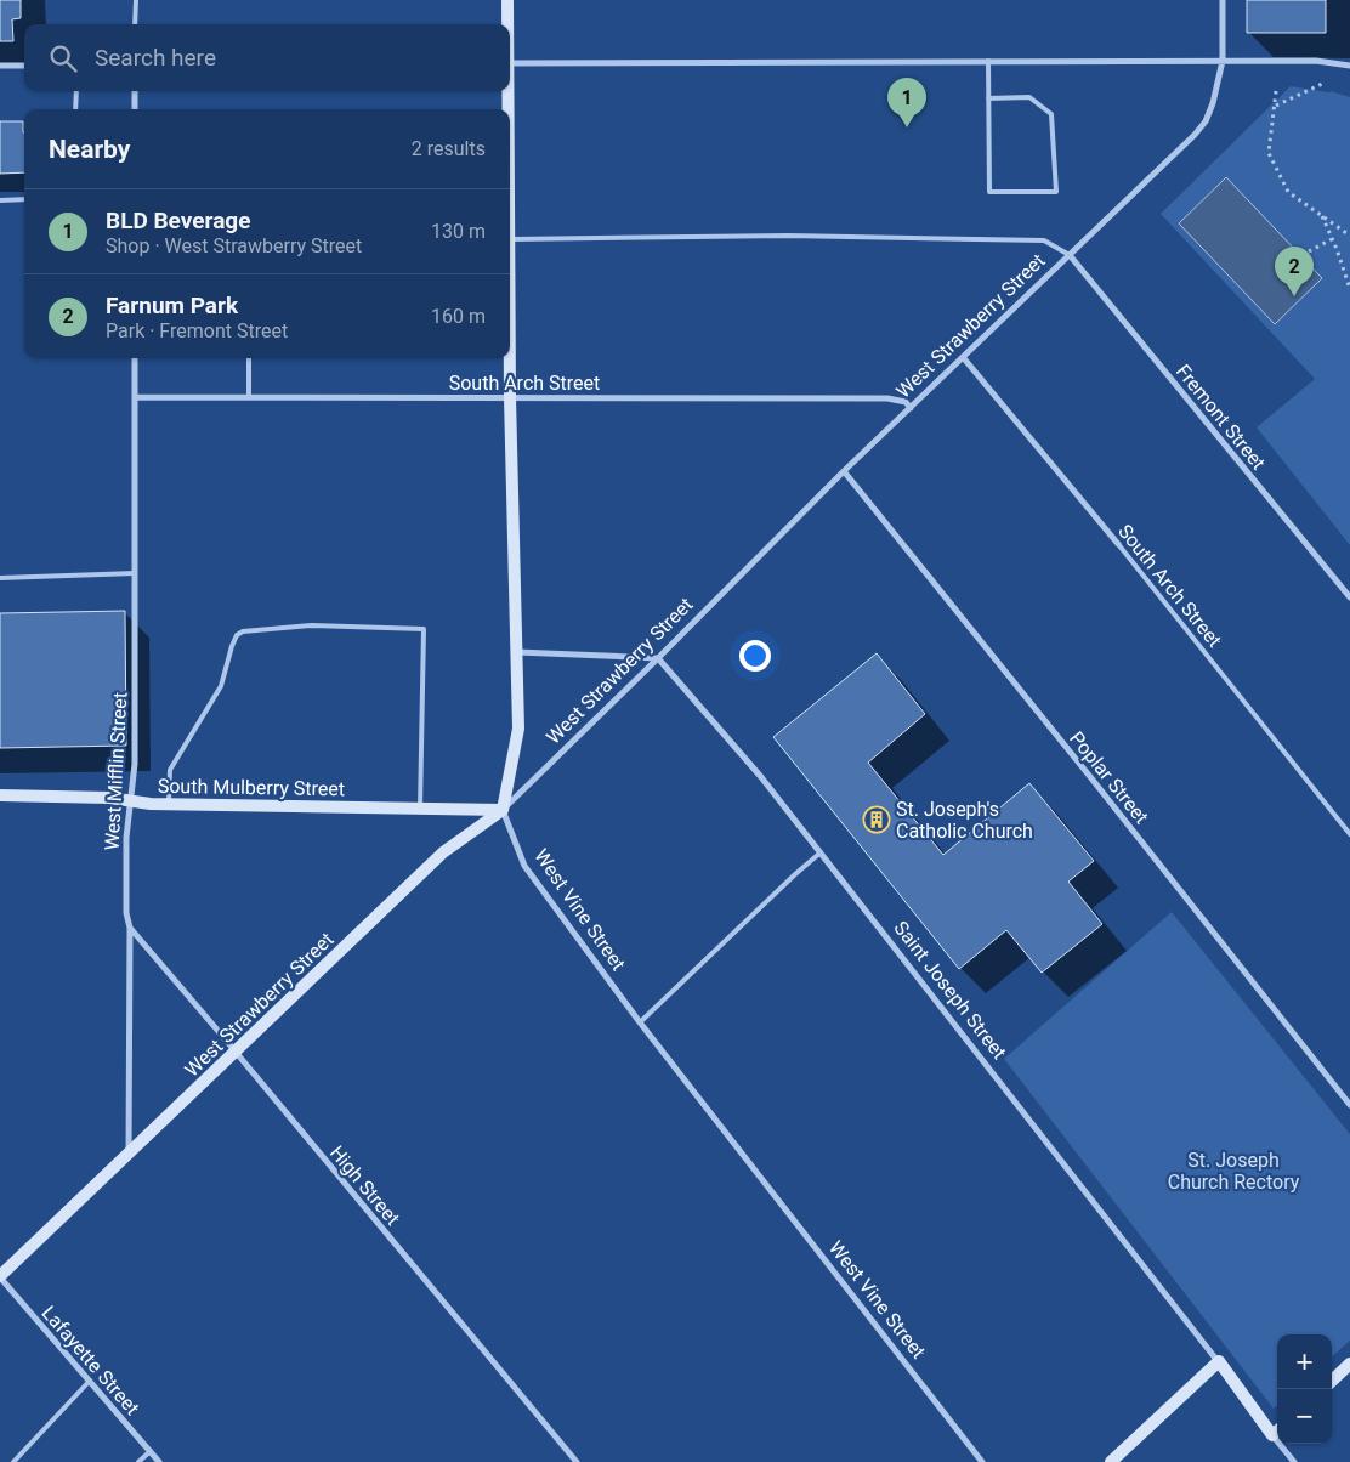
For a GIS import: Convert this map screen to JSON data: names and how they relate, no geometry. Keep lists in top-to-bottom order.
{
  "streets": {
    "street": [
      "West Strawberry Street",
      "South Arch Street",
      "Fremont Street",
      "West Mifflin Street",
      "Poplar Street",
      "South Mulberry Street",
      "West Vine Street",
      "Saint Joseph Street",
      "High Street",
      "Lafayette Street"
    ]
  },
  "crossings": [
    ["West Strawberry Street", "South Arch Street"],
    ["West Strawberry Street", "Fremont Street"],
    ["West Strawberry Street", "West Mifflin Street"],
    ["West Strawberry Street", "Poplar Street"],
    ["West Strawberry Street", "South Mulberry Street"],
    ["West Strawberry Street", "West Vine Street"],
    ["West Strawberry Street", "Saint Joseph Street"],
    ["West Strawberry Street", "High Street"],
    ["West Strawberry Street", "Lafayette Street"],
    ["South Arch Street", "West Mifflin Street"],
    ["West Mifflin Street", "South Mulberry Street"],
    ["West Mifflin Street", "High Street"],
    ["South Mulberry Street", "West Vine Street"]
  ],
  "parks": ["St. Joseph Church Rectory"],
  "places": {
    "building": ["St. Joseph's Catholic Church"]
  },
  "page": {
    "search": "Search here",
    "pins": ["1", "2"],
    "heading": ["Nearby", "2 results"],
    "list": [
      {
        "mark": "1",
        "name": "BLD Beverage",
        "note": "Shop · West Strawberry Street",
        "value": "130 m"
      },
      {
        "mark": "2",
        "name": "Farnum Park",
        "note": "Park · Fremont Street",
        "value": "160 m"
      }
    ],
    "map_buttons": ["+", "−"]
  }
}
